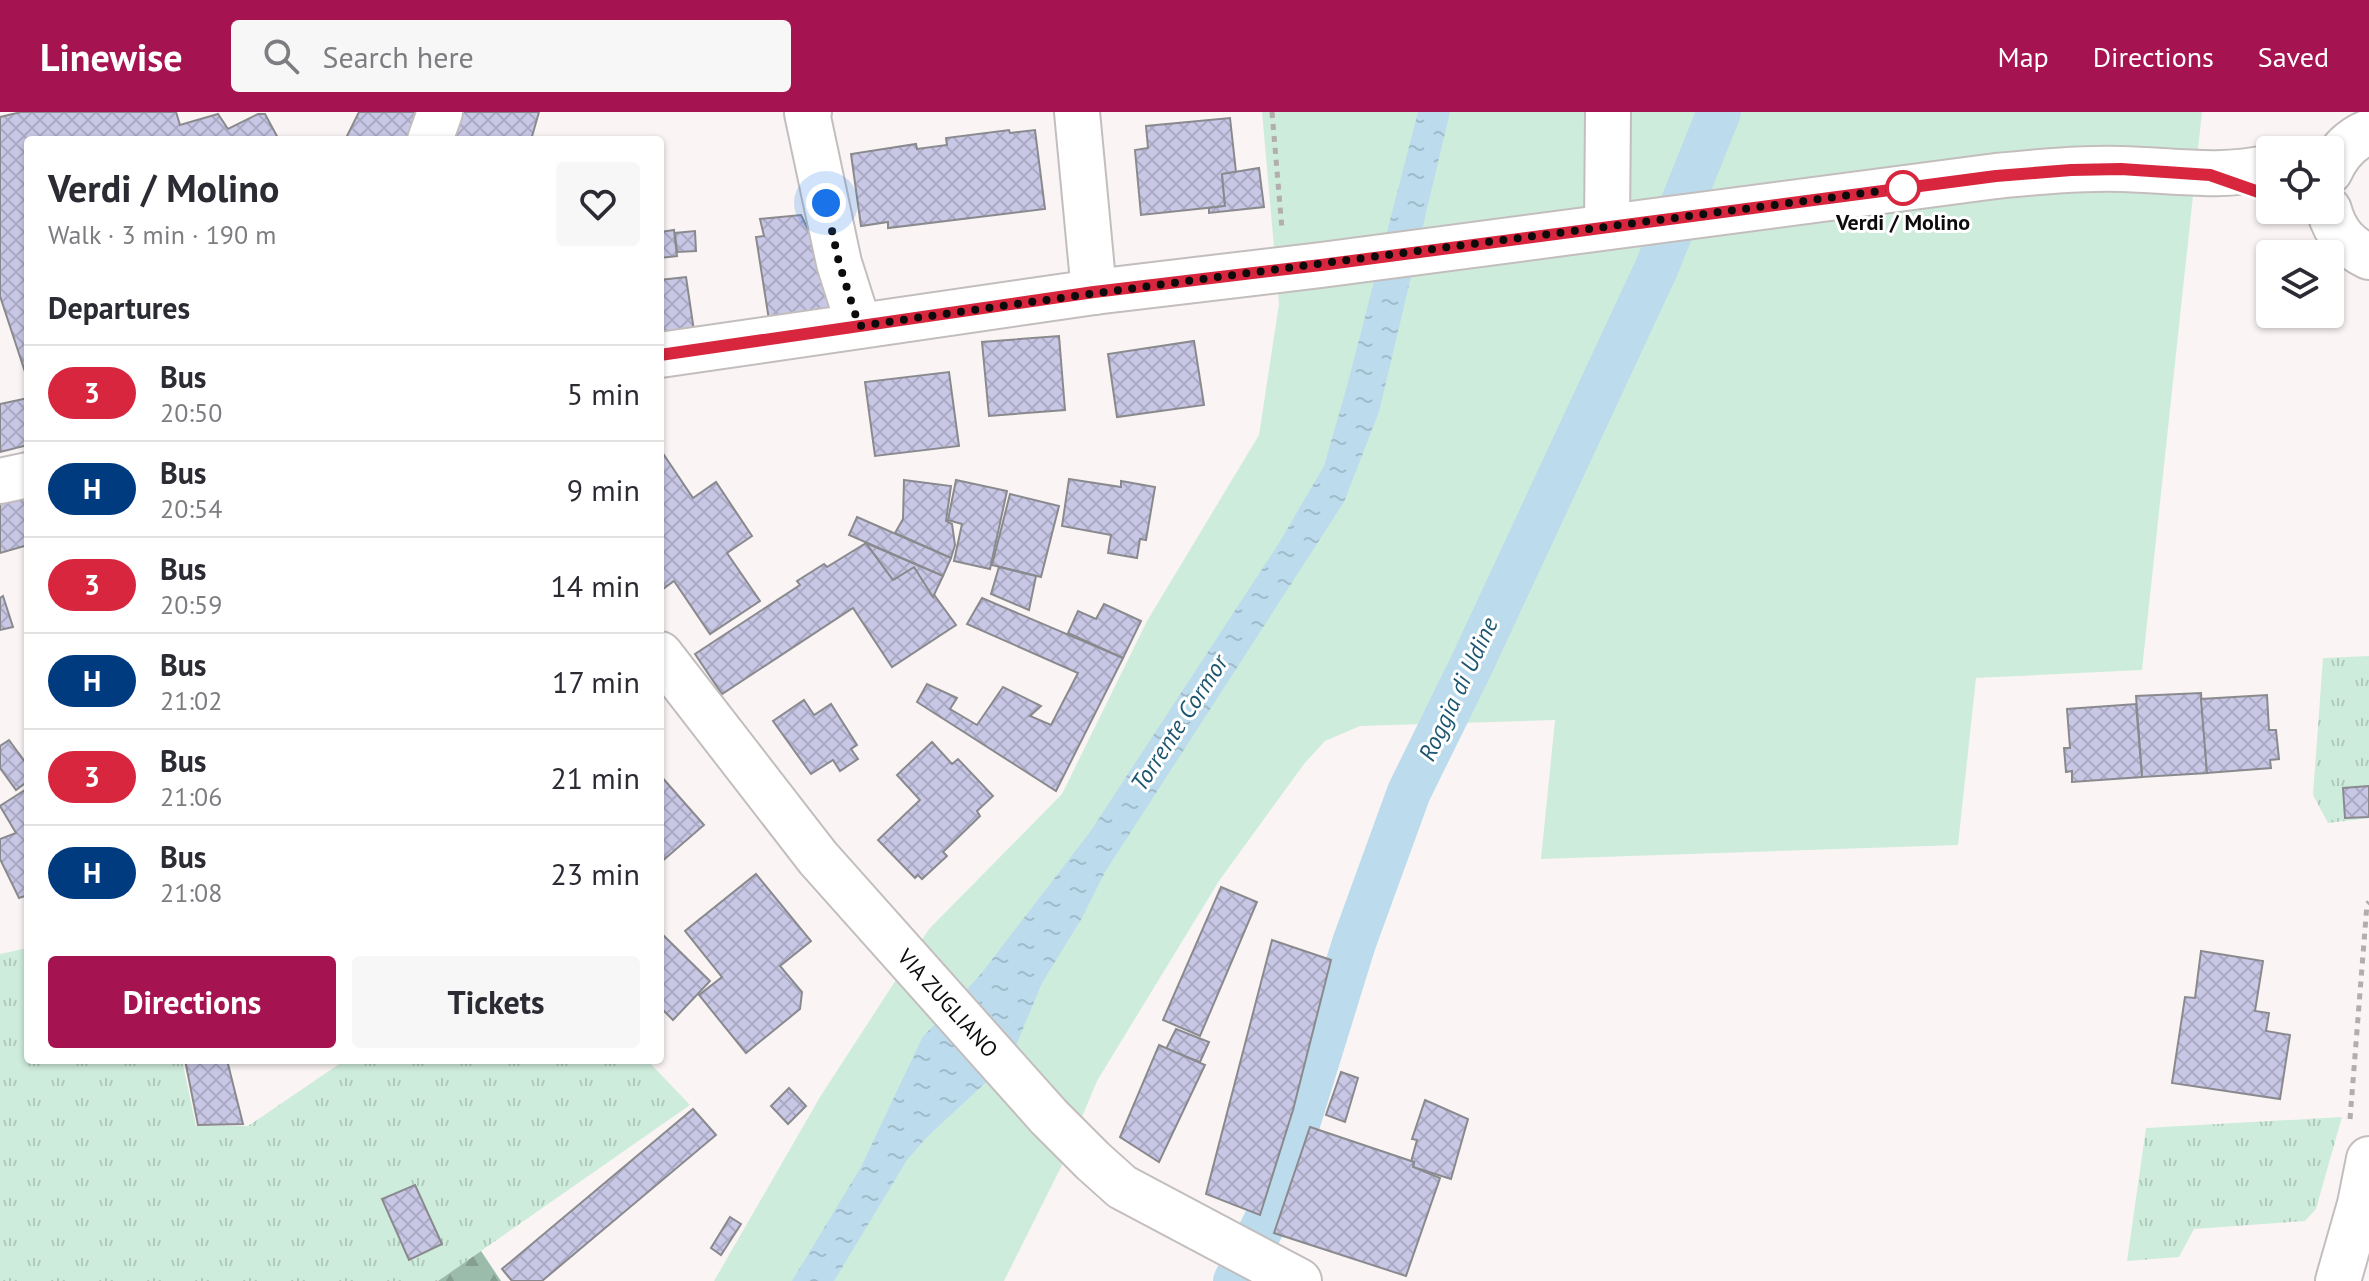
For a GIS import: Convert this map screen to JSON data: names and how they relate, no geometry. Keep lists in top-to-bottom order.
{
  "streets": {
    "main road": ["VIA ZUGLIANO"]
  },
  "water": ["Roggia di Udine", "Torrente Cormor"],
  "places": ["Verdi / Molino"],
  "lines": ["bus line 3"],
  "page": {
    "header": "Linewise",
    "search": "Search here",
    "nav": ["Map", "Directions", "Saved"],
    "heading": [
      ["Verdi / Molino", "Walk · 3 min · 190 m"],
      "Departures"
    ],
    "list": [
      {
        "mark": "3",
        "name": "Bus",
        "note": "20:50",
        "value": "5 min"
      },
      {
        "mark": "H",
        "name": "Bus",
        "note": "20:54",
        "value": "9 min"
      },
      {
        "mark": "3",
        "name": "Bus",
        "note": "20:59",
        "value": "14 min"
      },
      {
        "mark": "H",
        "name": "Bus",
        "note": "21:02",
        "value": "17 min"
      },
      {
        "mark": "3",
        "name": "Bus",
        "note": "21:06",
        "value": "21 min"
      },
      {
        "mark": "H",
        "name": "Bus",
        "note": "21:08",
        "value": "23 min"
      }
    ],
    "buttons": ["Directions", "Tickets"]
  }
}
